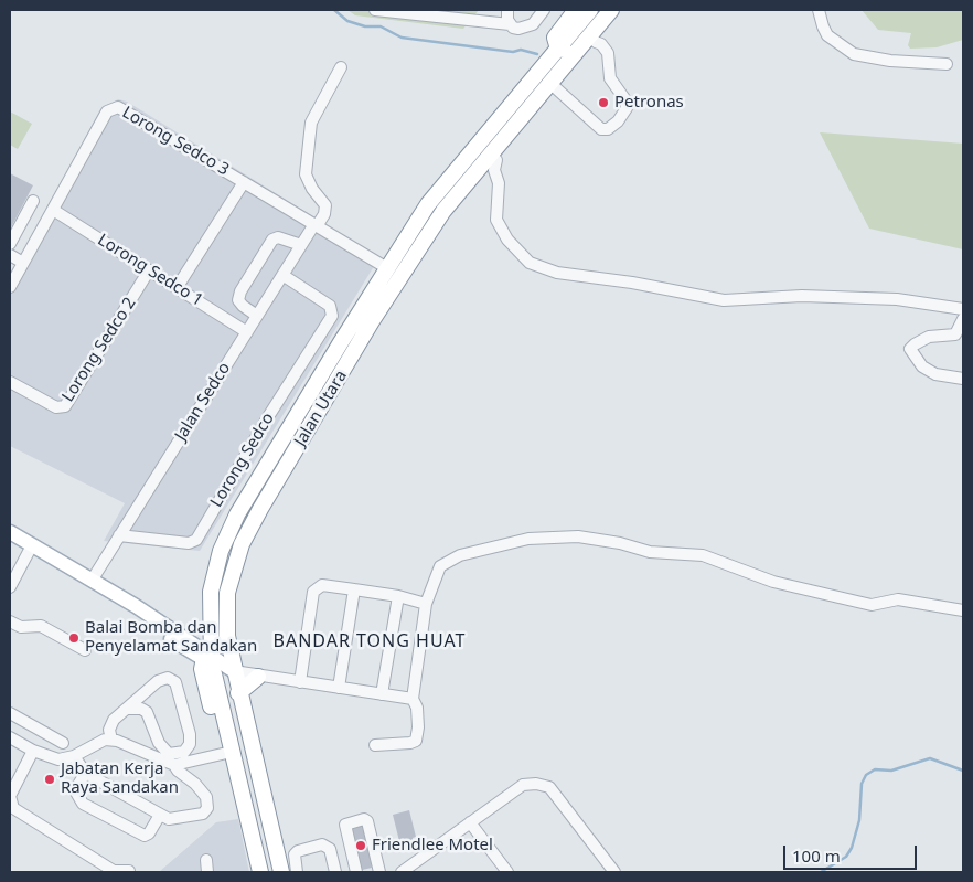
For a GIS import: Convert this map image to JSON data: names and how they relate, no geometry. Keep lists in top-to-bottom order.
{
  "streets": {
    "highway": ["Jalan Utara"],
    "street": [
      "Lorong Sedco 3",
      "Lorong Sedco 1",
      "Lorong Sedco 2",
      "Jalan Sedco",
      "Lorong Sedco"
    ]
  },
  "crossings": [
    ["Lorong Sedco 3", "Lorong Sedco 1"],
    ["Lorong Sedco 3", "Jalan Sedco"],
    ["Lorong Sedco 3", "Jalan Utara"],
    ["Lorong Sedco 1", "Lorong Sedco 2"],
    ["Lorong Sedco 1", "Jalan Sedco"],
    ["Jalan Sedco", "Lorong Sedco"]
  ],
  "districts": ["BANDAR TONG HUAT"],
  "places": [
    "Petronas",
    "Balai Bomba dan Penyelamat Sandakan",
    "Jabatan Kerja Raya Sandakan",
    "Friendlee Motel"
  ],
  "scale_bar": "100 m"
}
